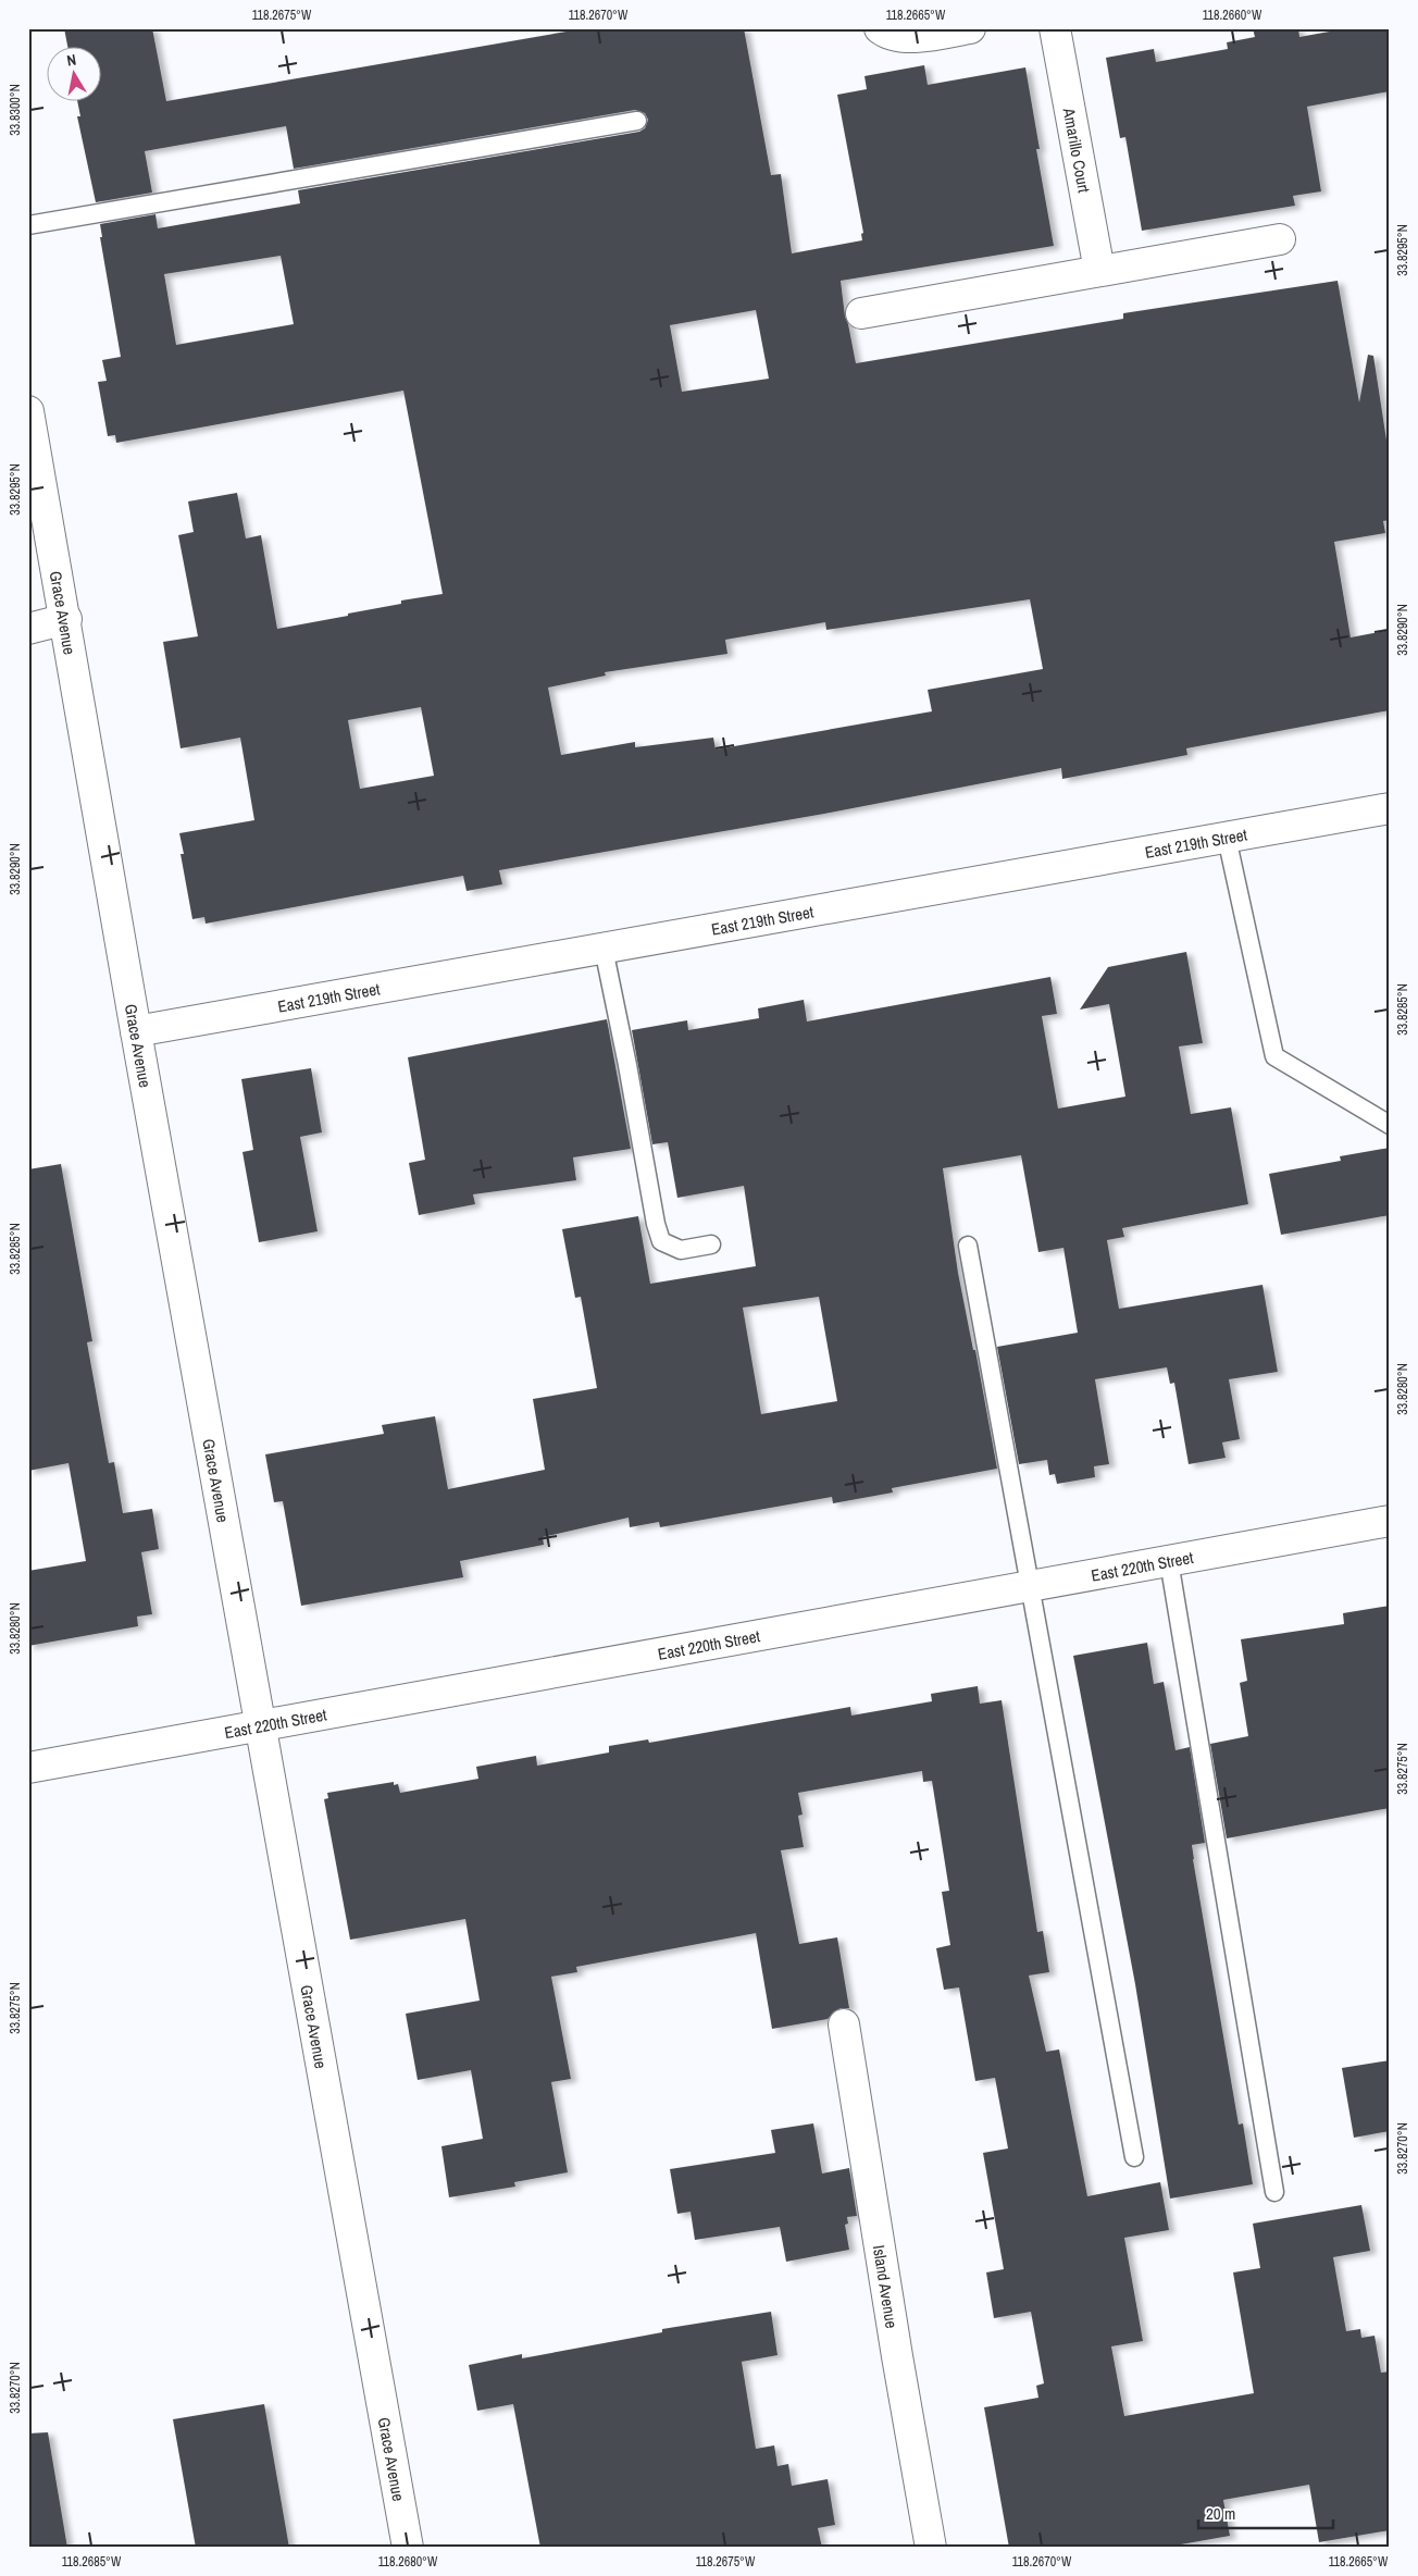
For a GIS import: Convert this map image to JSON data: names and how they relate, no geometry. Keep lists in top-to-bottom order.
{
  "streets": {
    "street": [
      "Amarillo Court",
      "Grace Avenue",
      "East 219th Street",
      "East 220th Street",
      "Island Avenue"
    ]
  },
  "crossings": [
    ["Grace Avenue", "East 219th Street"],
    ["Grace Avenue", "East 220th Street"]
  ],
  "scale_bar": "20 m",
  "north": "top",
  "coordinates": [
    "118.2675°W",
    "118.2670°W",
    "118.2665°W",
    "118.2660°W",
    "33.8300°N",
    "33.8295°N",
    "33.8290°N",
    "33.8285°N",
    "33.8280°N",
    "33.8275°N",
    "33.8270°N",
    "118.2685°W",
    "118.2680°W"
  ]
}
